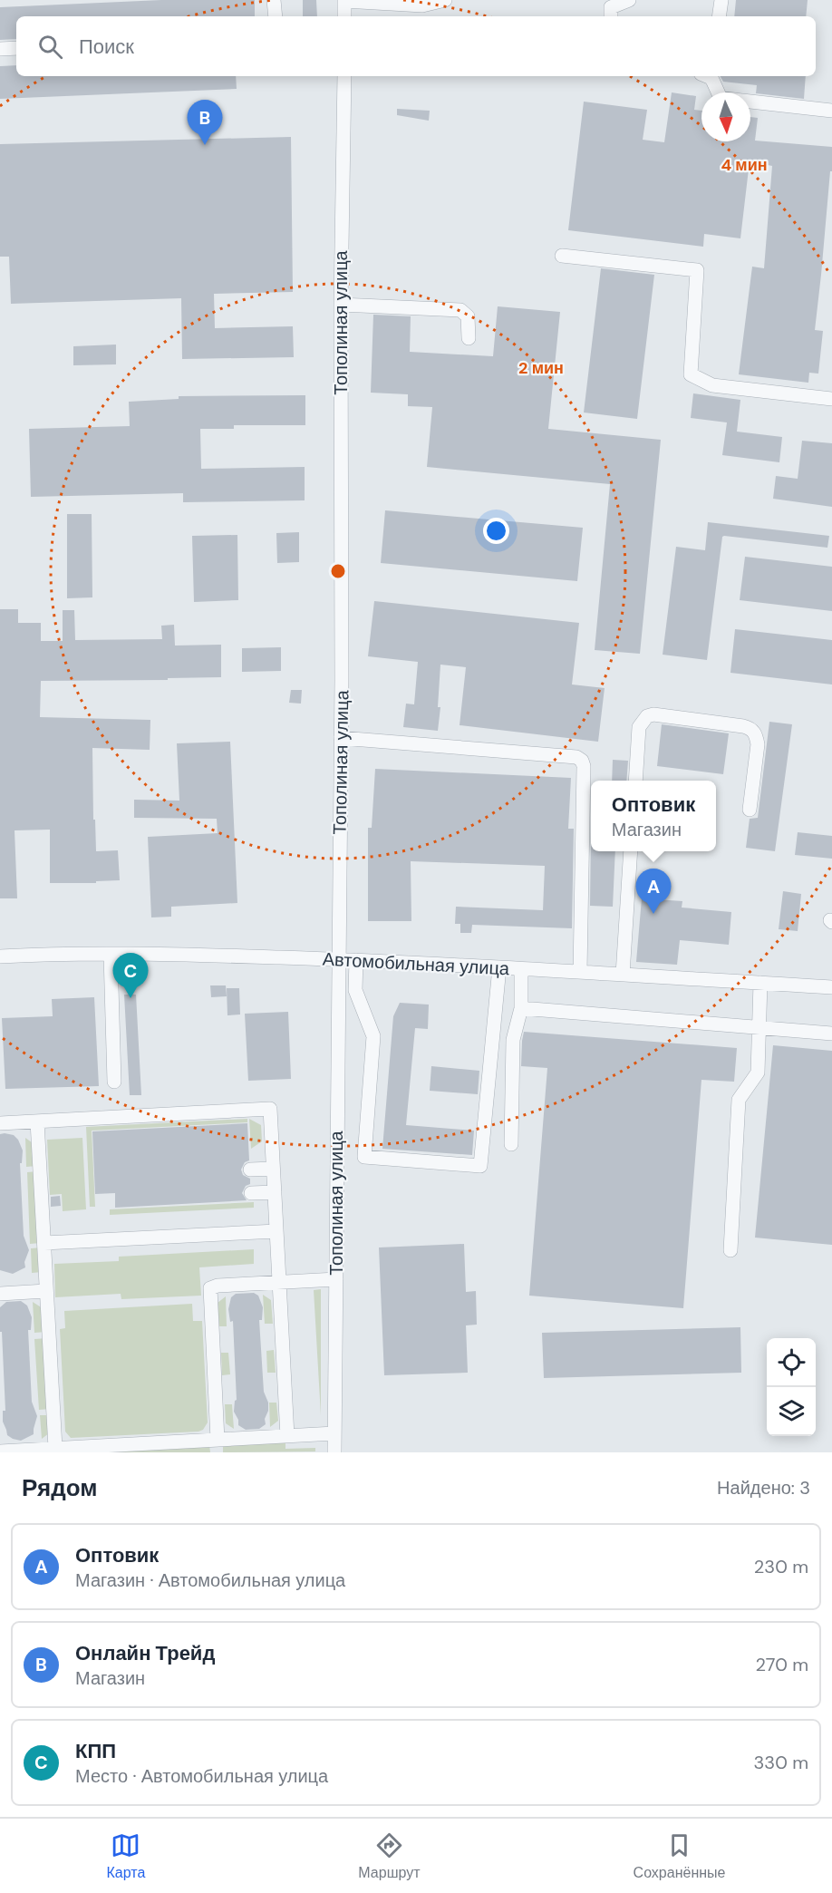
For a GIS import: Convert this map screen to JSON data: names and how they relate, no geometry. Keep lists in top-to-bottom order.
{
  "streets": {
    "street": ["Тополиная улица", "Автомобильная улица"]
  },
  "crossings": [
    ["Тополиная улица", "Автомобильная улица"]
  ],
  "north": "bottom",
  "page": {
    "search": "Поиск",
    "pins": ["B", "A", "C"],
    "popup": ["Оптовик", "Магазин"],
    "heading": ["Рядом", "Найдено: 3"],
    "list": [
      {
        "mark": "A",
        "name": "Оптовик",
        "note": "Магазин · Автомобильная улица",
        "value": "230 m"
      },
      {
        "mark": "B",
        "name": "Онлайн Трейд",
        "note": "Магазин",
        "value": "270 m"
      },
      {
        "mark": "C",
        "name": "КПП",
        "note": "Место · Автомобильная улица",
        "value": "330 m"
      }
    ],
    "nav": ["Карта", "Маршрут", "Сохранённые"]
  },
  "rings": ["4 мин", "2 мин"]
}
